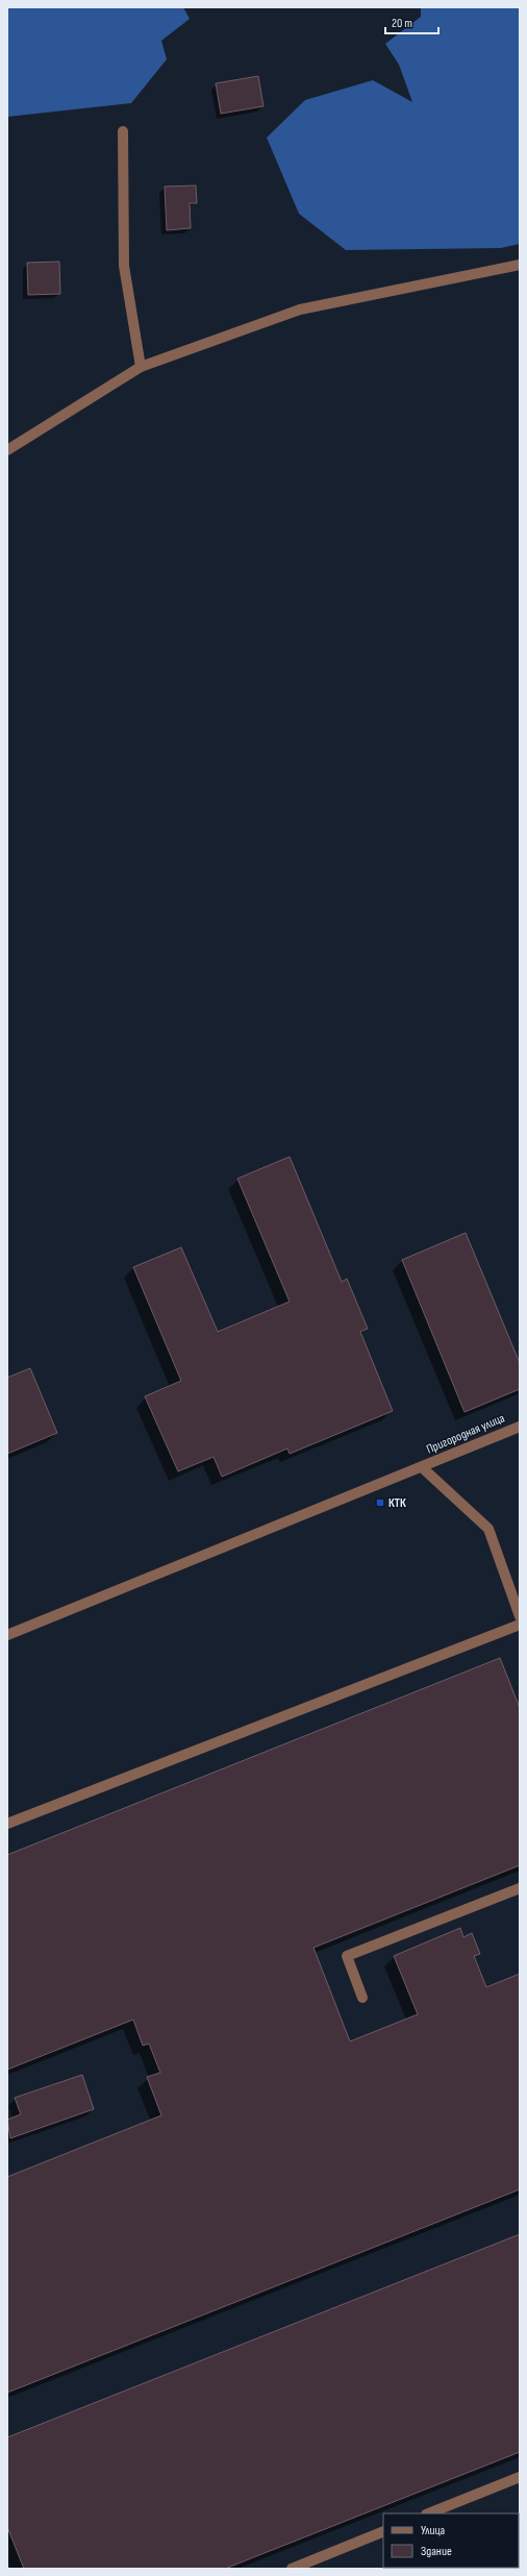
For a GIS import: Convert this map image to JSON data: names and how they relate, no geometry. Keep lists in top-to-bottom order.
{
  "streets": {
    "street": ["Пригородная улица"]
  },
  "places": {
    "transit": ["КТК"]
  },
  "legend": ["Улица", "Здание"],
  "scale_bar": "20 m"
}
